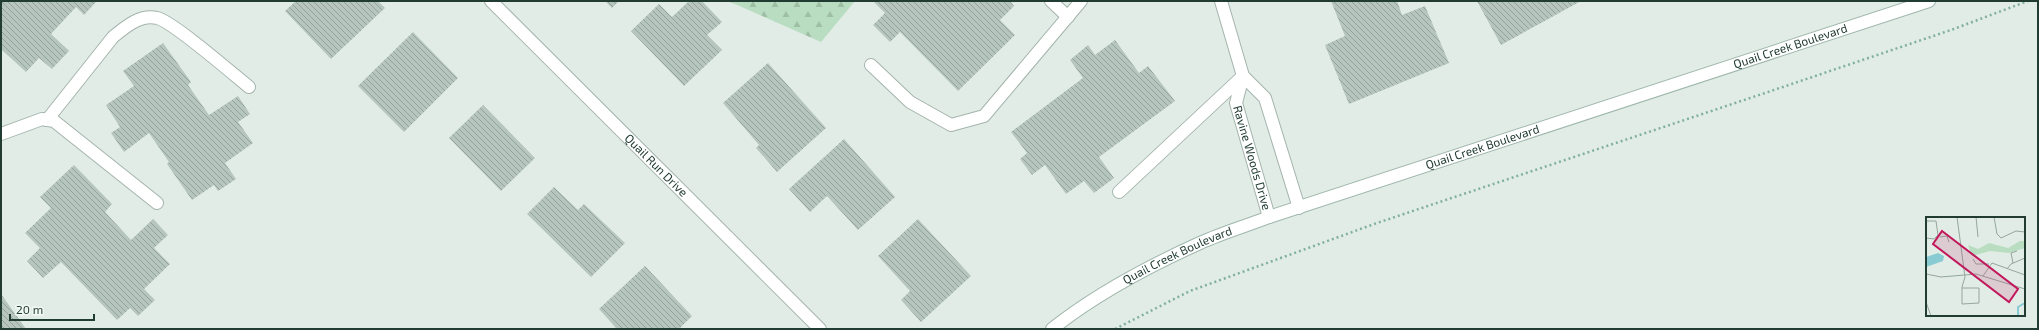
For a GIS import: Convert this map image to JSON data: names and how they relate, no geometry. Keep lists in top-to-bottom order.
{
  "streets": {
    "street": ["Quail Creek Boulevard", "Ravine Woods Drive", "Quail Run Drive"]
  },
  "crossings": [
    ["Quail Creek Boulevard", "Ravine Woods Drive"]
  ],
  "scale_bar": "20 m"
}
